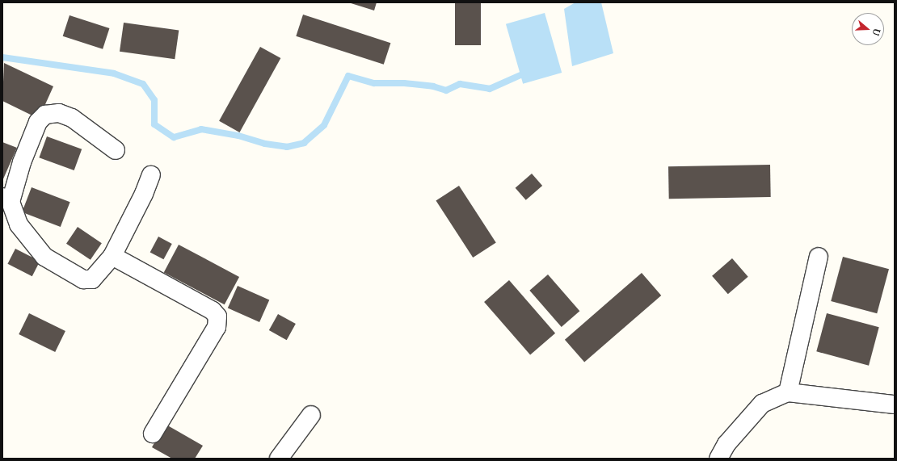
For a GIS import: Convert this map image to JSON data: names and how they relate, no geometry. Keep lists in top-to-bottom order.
{
  "north": "right"
}
